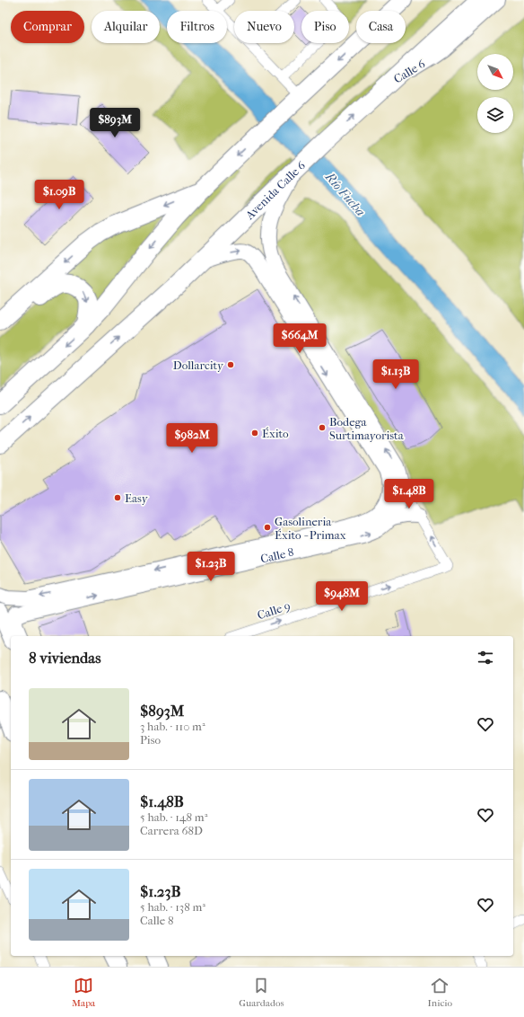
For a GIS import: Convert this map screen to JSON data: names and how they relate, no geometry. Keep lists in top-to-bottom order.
{
  "streets": {
    "highway": ["Avenida Calle 6"],
    "street": ["Calle 6", "Calle 8", "Calle 9"]
  },
  "crossings": [
    ["Calle 6", "Avenida Calle 6"]
  ],
  "water": ["Río Fucha"],
  "places": [
    "Dollarcity",
    "Bodega Surtimayorista",
    "Éxito",
    "Easy",
    "Gasolineria Éxito - Primax"
  ],
  "north": "bottom right",
  "page": {
    "chip": [
      "Comprar",
      "Alquilar",
      "Filtros",
      "Nuevo",
      "Piso",
      "Casa"
    ],
    "price": [
      "$893M",
      "$1.09B",
      "$664M",
      "$1.13B",
      "$982M",
      "$1.48B",
      "$1.23B",
      "$948M"
    ],
    "heading": "8 viviendas",
    "list": [
      {
        "name": "$893M",
        "note": "3 hab. · 110 m² · Piso"
      },
      {
        "name": "$1.48B",
        "note": "5 hab. · 148 m² · Carrera 68D"
      },
      {
        "name": "$1.23B",
        "note": "5 hab. · 138 m² · Calle 8"
      }
    ],
    "tabs": ["Mapa", "Guardados", "Inicio"]
  }
}
